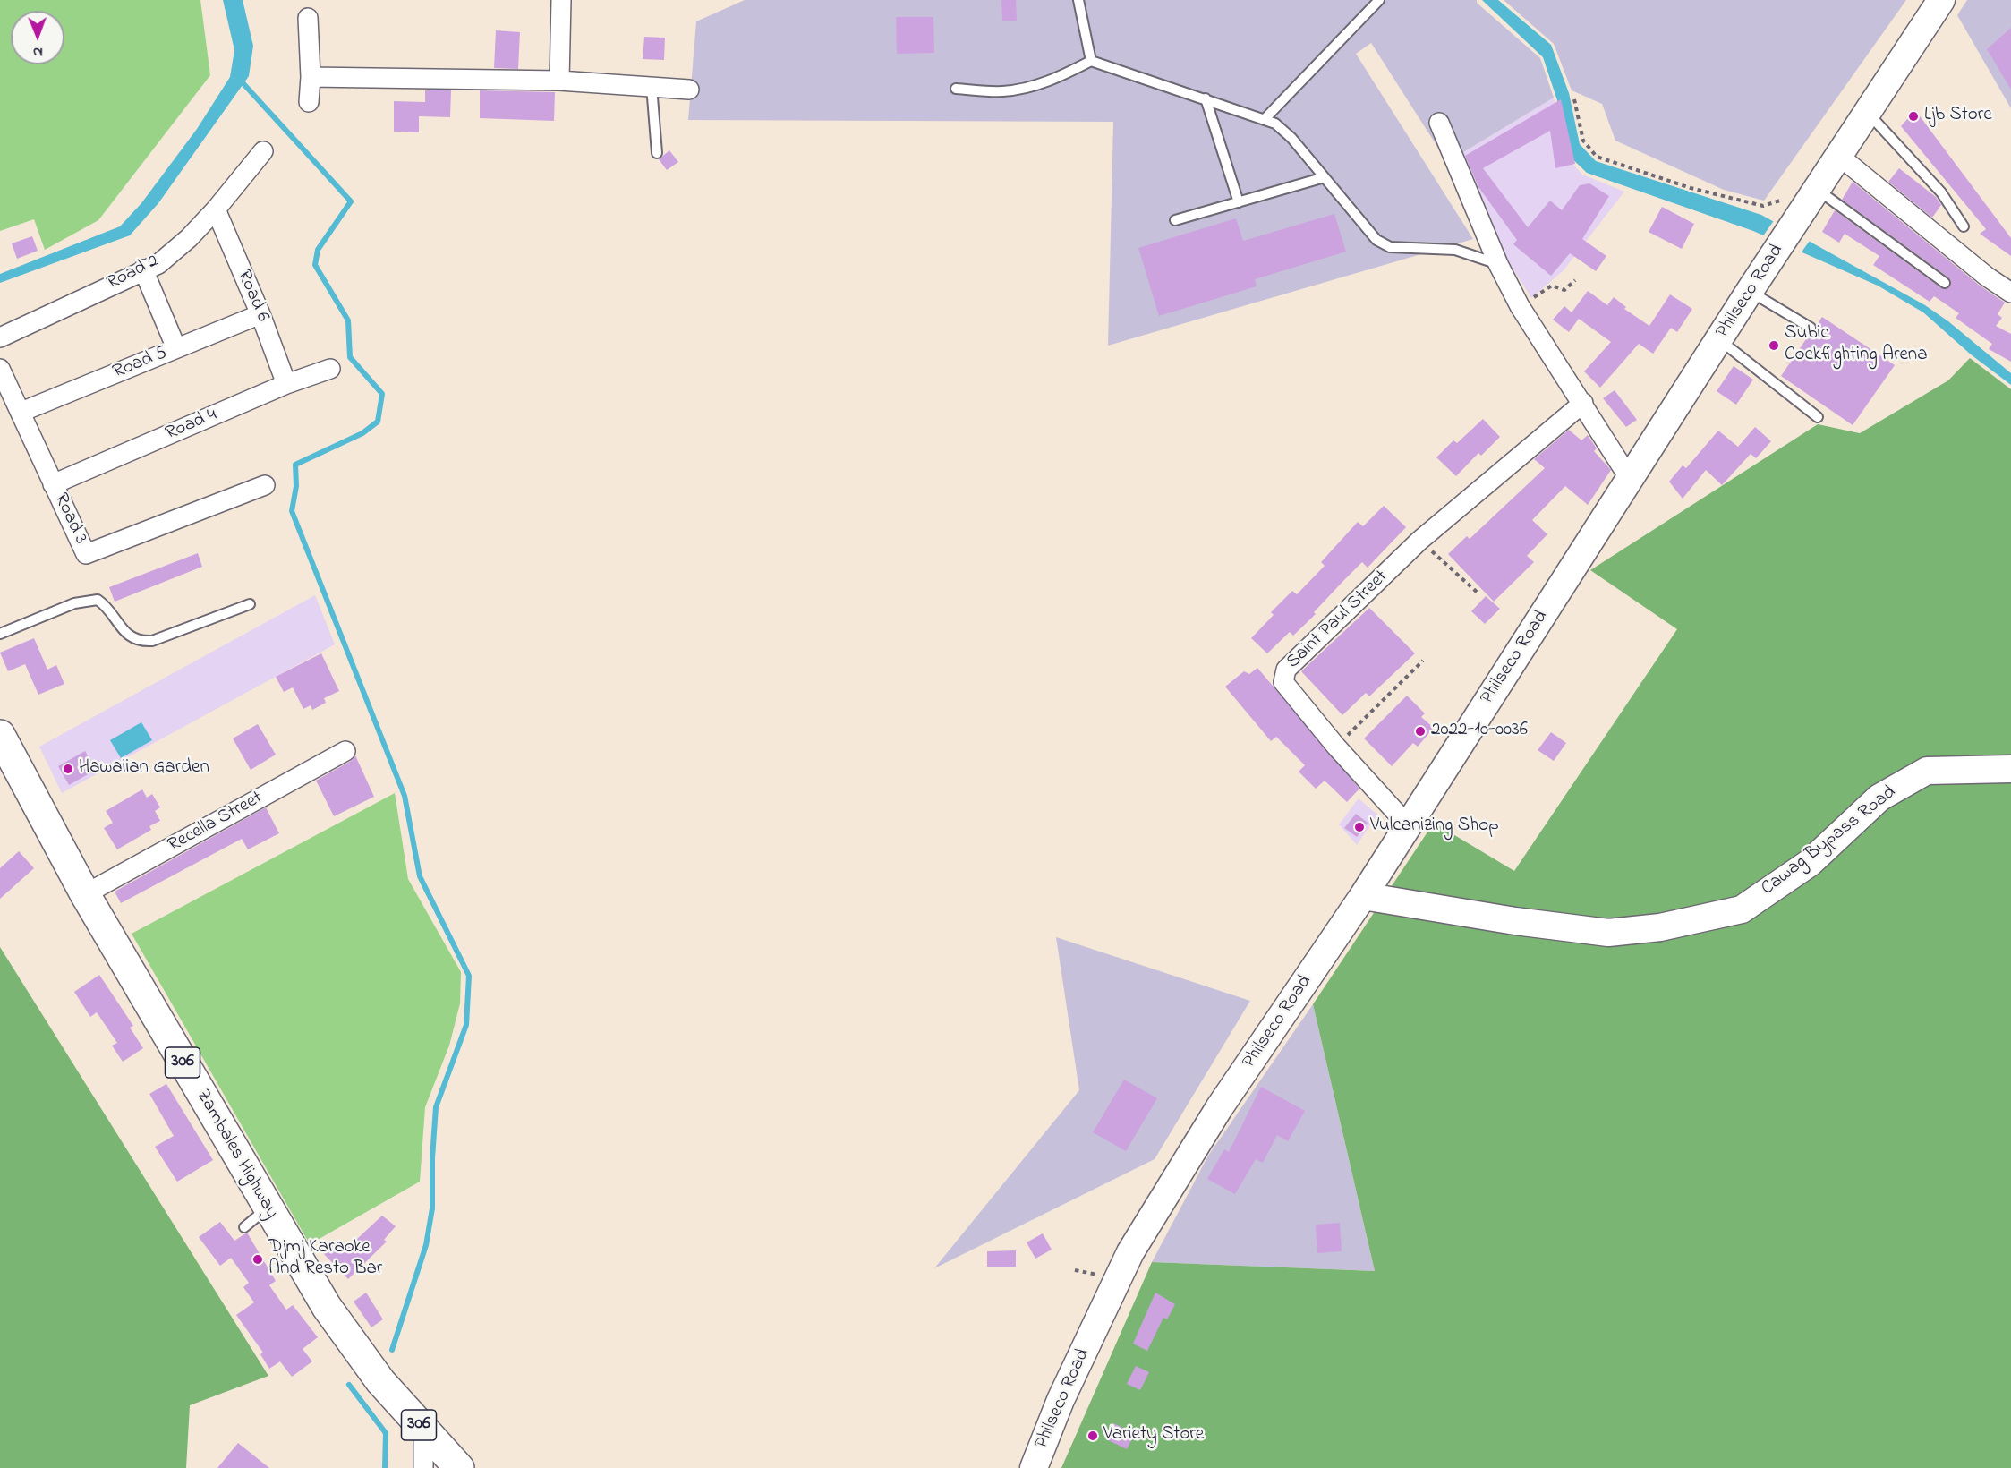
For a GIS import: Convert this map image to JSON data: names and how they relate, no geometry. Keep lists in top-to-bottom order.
{
  "streets": {
    "main road": ["306", "Zambales Highway"],
    "street": [
      "Road 2",
      "Philseco Road",
      "Road 6",
      "Road 5",
      "Road 4",
      "Road 3",
      "Saint Paul Street",
      "Recella Street",
      "Cawag Bypass Road"
    ]
  },
  "crossings": [
    ["Road 2", "Road 6"],
    ["Philseco Road", "Saint Paul Street"],
    ["Philseco Road", "Cawag Bypass Road"],
    ["Road 6", "Road 5"],
    ["Road 6", "Road 4"],
    ["Road 5", "Road 3"],
    ["Road 4", "Road 3"],
    ["Recella Street", "Zambales Highway"]
  ],
  "places": [
    "Ljb Store",
    "Subic Cockfighting Arena",
    "2022-10-0036",
    "Hawaiian Garden",
    "Vulcanizing Shop",
    "Djmj Karaoke And Resto Bar",
    "Variety Store"
  ],
  "north": "bottom"
}
